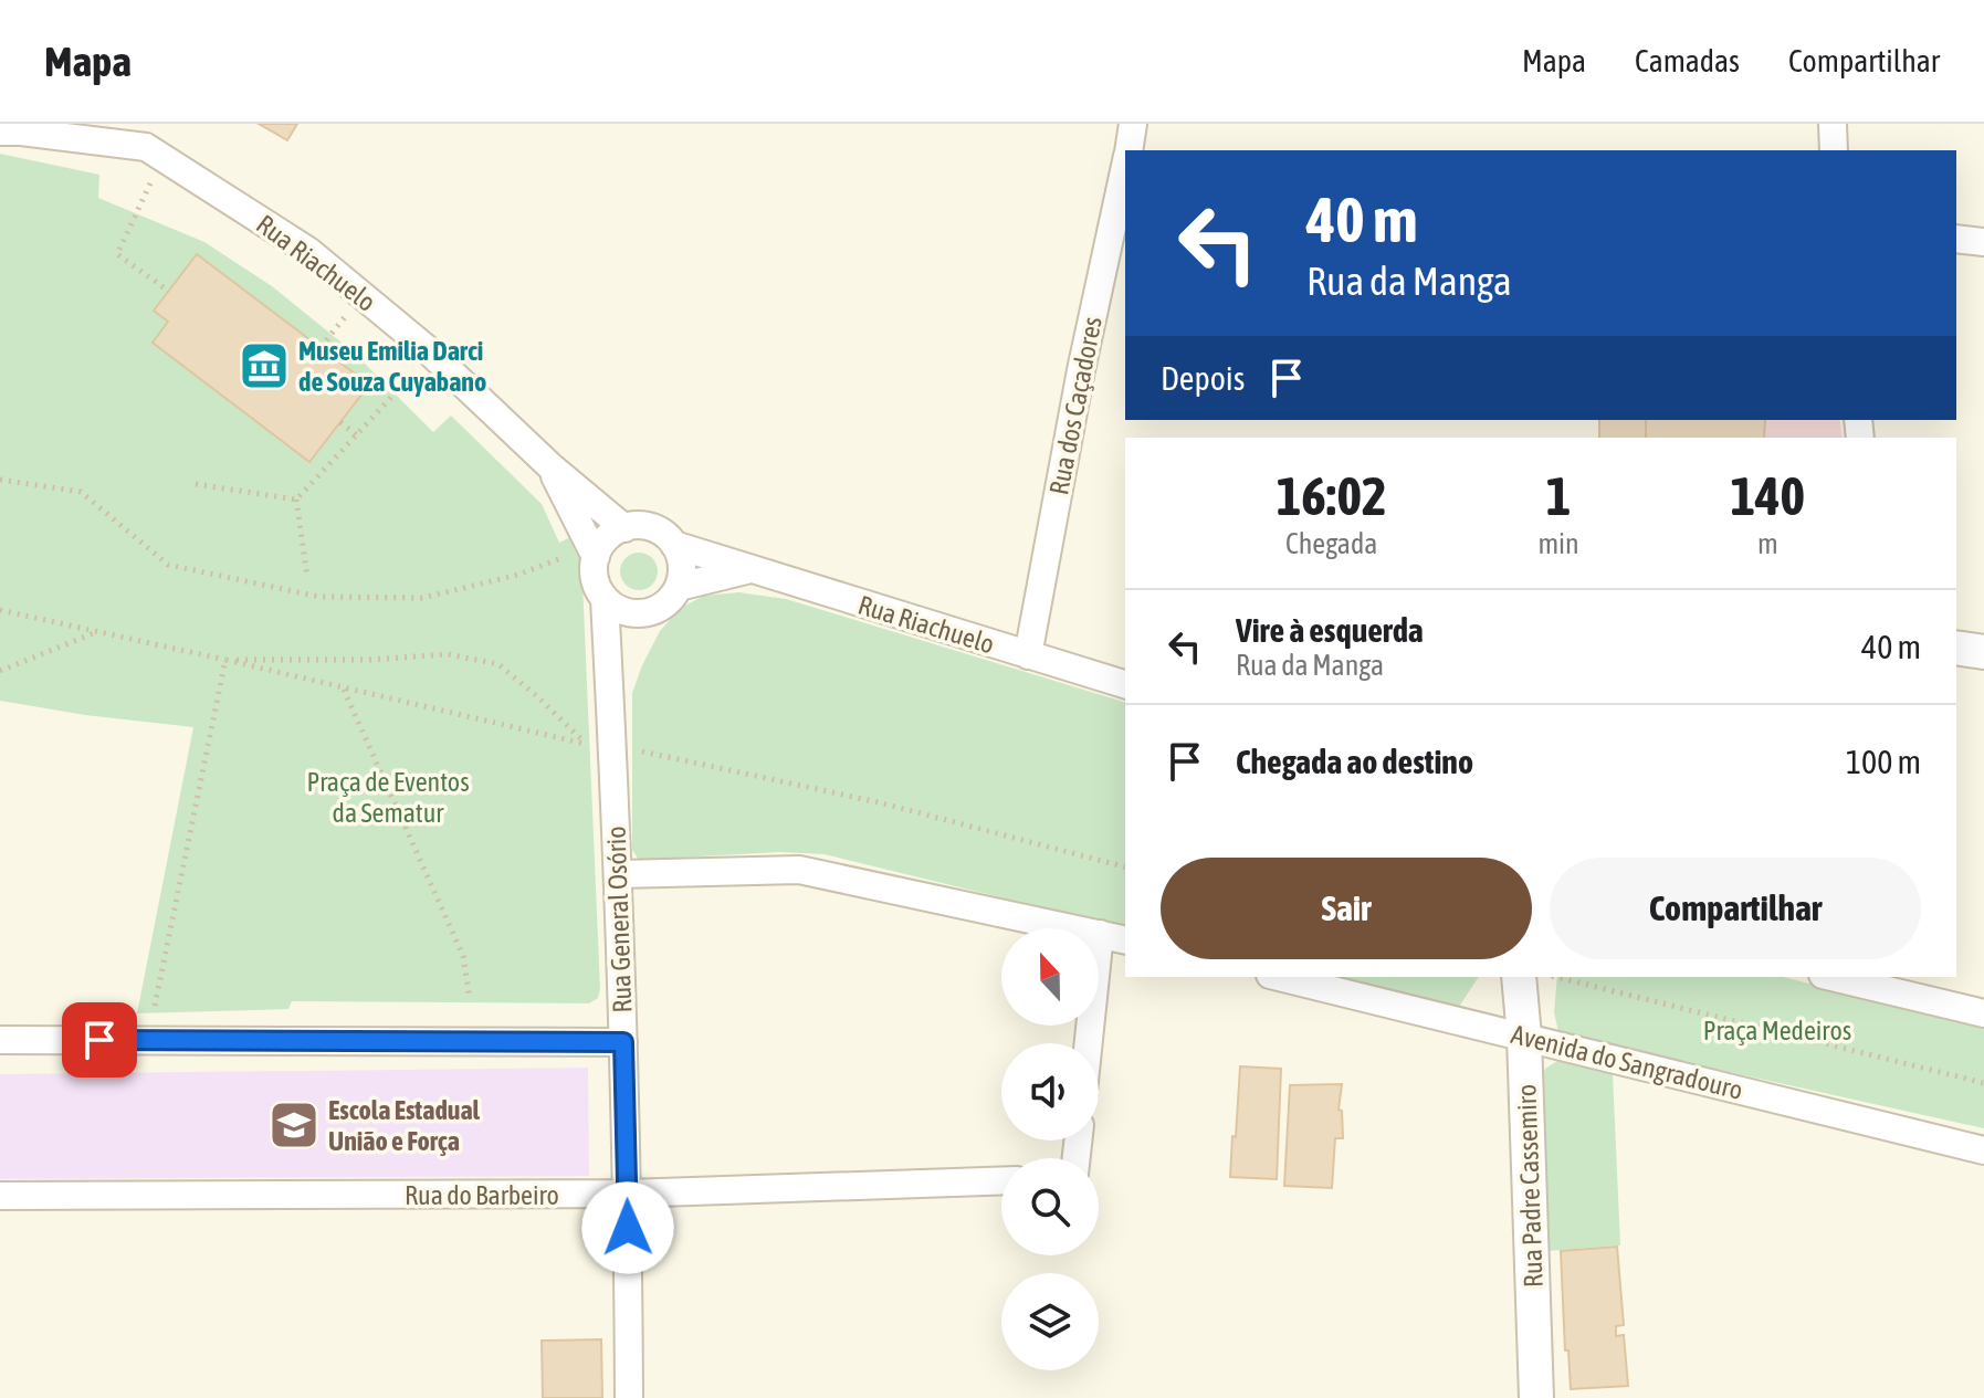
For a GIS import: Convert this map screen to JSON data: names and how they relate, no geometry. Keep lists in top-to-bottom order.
{
  "streets": {
    "street": [
      "Rua Riachuelo",
      "Rua dos Caçadores",
      "Rua General Osório",
      "Avenida do Sangradouro",
      "Rua Padre Cassemiro",
      "Rua do Barbeiro"
    ]
  },
  "crossings": [
    ["Rua Riachuelo", "Rua dos Caçadores"],
    ["Rua Riachuelo", "Rua General Osório"],
    ["Rua General Osório", "Rua do Barbeiro"],
    ["Avenida do Sangradouro", "Rua Padre Cassemiro"]
  ],
  "parks": ["Praça de Eventos da Sematur", "Praça Medeiros"],
  "places": {
    "museum": ["Museu Emilia Darci de Souza Cuyabano"],
    "school or university": ["Escola Estadual União e Força"]
  },
  "north": "top",
  "page": {
    "header": "Mapa",
    "nav": ["Mapa", "Camadas", "Compartilhar"],
    "turn": ["40 m", "Rua da Manga"],
    "then": "Depois",
    "eta": [
      "16:02",
      "Chegada",
      "1",
      "min",
      "140",
      "m"
    ],
    "list": [
      {
        "name": "Vire à esquerda",
        "note": "Rua da Manga",
        "value": "40 m"
      },
      {
        "name": "Chegada ao destino",
        "value": "100 m"
      }
    ],
    "buttons": ["Sair", "Compartilhar"]
  }
}
